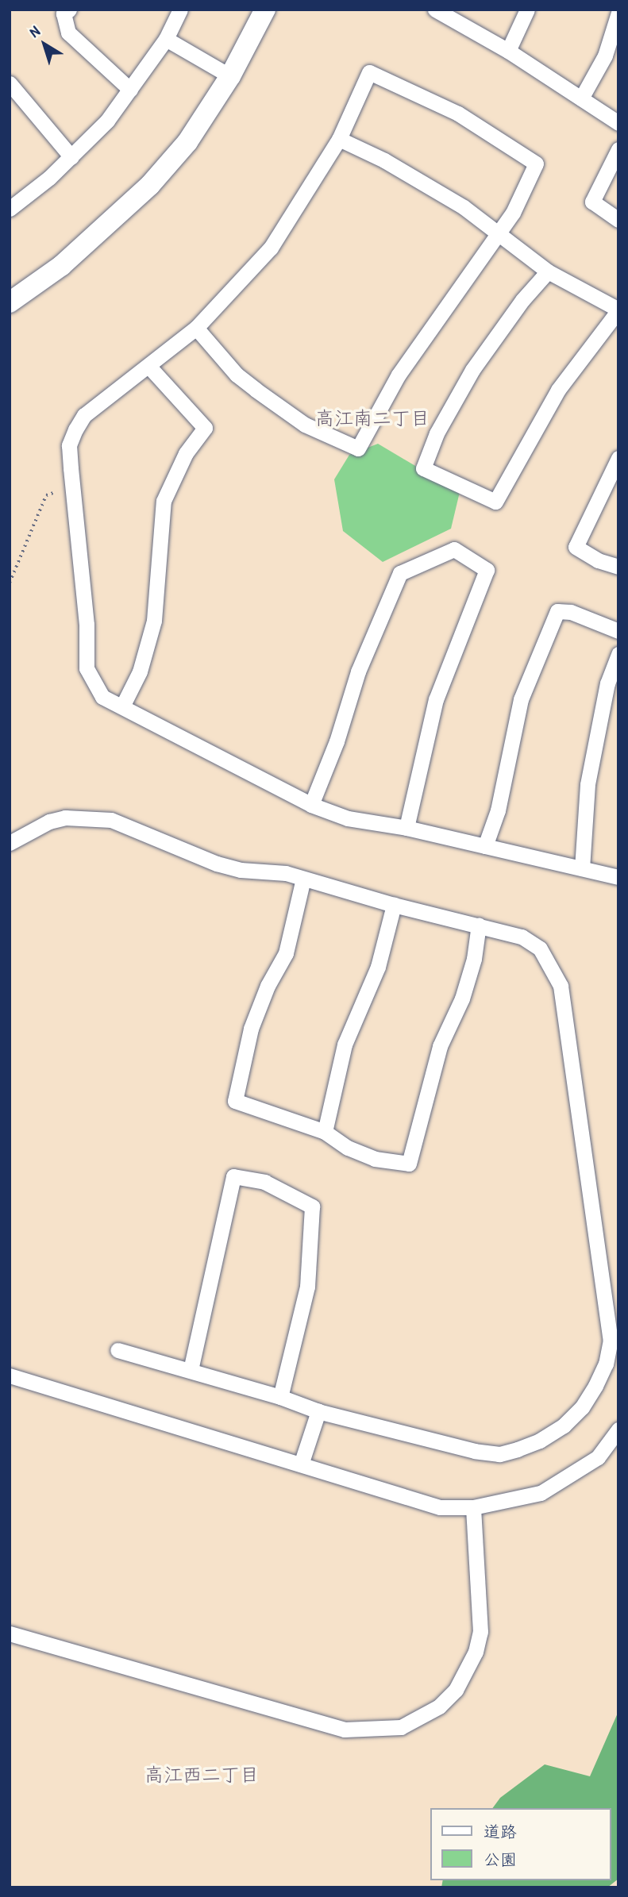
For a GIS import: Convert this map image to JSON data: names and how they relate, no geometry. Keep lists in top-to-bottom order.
{
  "districts": ["高江南二丁目", "高江西二丁目"],
  "legend": ["道路", "公園"],
  "north": "top left"
}
